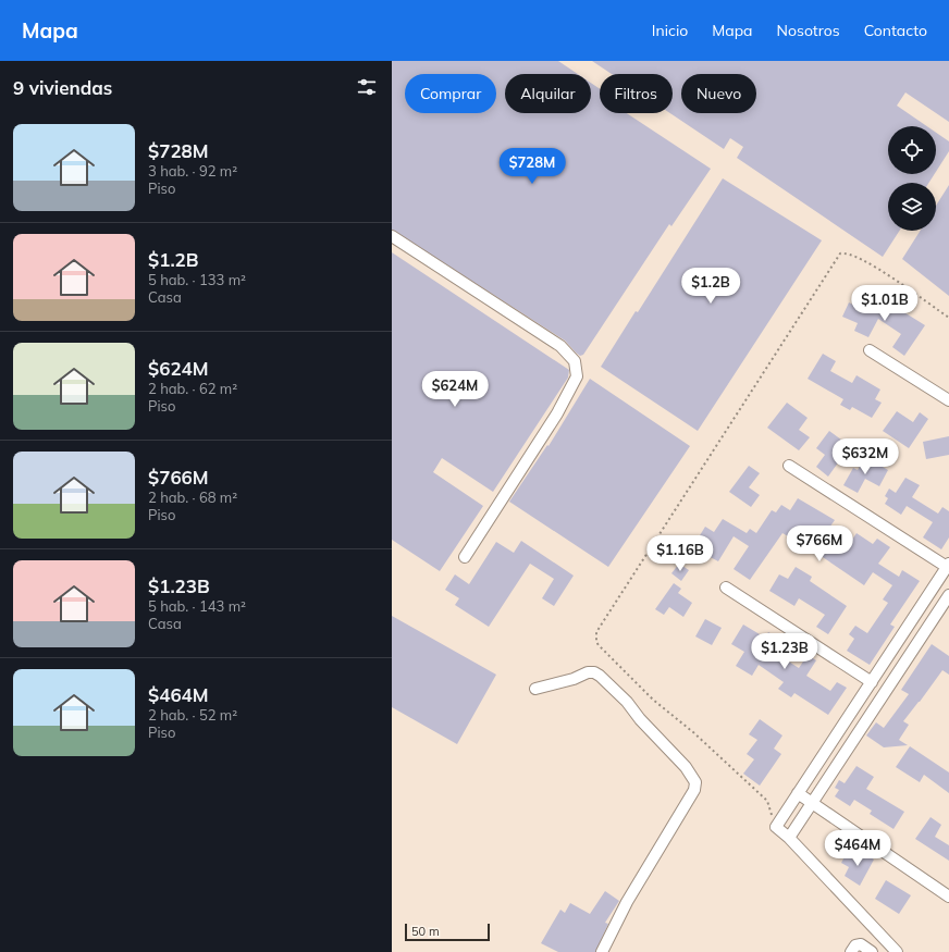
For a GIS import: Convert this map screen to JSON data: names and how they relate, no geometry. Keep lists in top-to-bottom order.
{
  "scale_bar": "50 m",
  "page": {
    "header": "Mapa",
    "nav": [
      "Inicio",
      "Mapa",
      "Nosotros",
      "Contacto"
    ],
    "heading": "9 viviendas",
    "chip": [
      "Comprar",
      "Alquilar",
      "Filtros",
      "Nuevo"
    ],
    "list": [
      {
        "name": "$728M",
        "note": "3 hab. · 92 m² · Piso"
      },
      {
        "name": "$1.2B",
        "note": "5 hab. · 133 m² · Casa"
      },
      {
        "name": "$624M",
        "note": "2 hab. · 62 m² · Piso"
      },
      {
        "name": "$766M",
        "note": "2 hab. · 68 m² · Piso"
      },
      {
        "name": "$1.23B",
        "note": "5 hab. · 143 m² · Casa"
      },
      {
        "name": "$464M",
        "note": "2 hab. · 52 m² · Piso"
      }
    ],
    "price": [
      "$728M",
      "$1.2B",
      "$1.01B",
      "$624M",
      "$632M",
      "$766M",
      "$1.16B",
      "$1.23B",
      "$464M"
    ],
    "scale": "50 m"
  }
}
